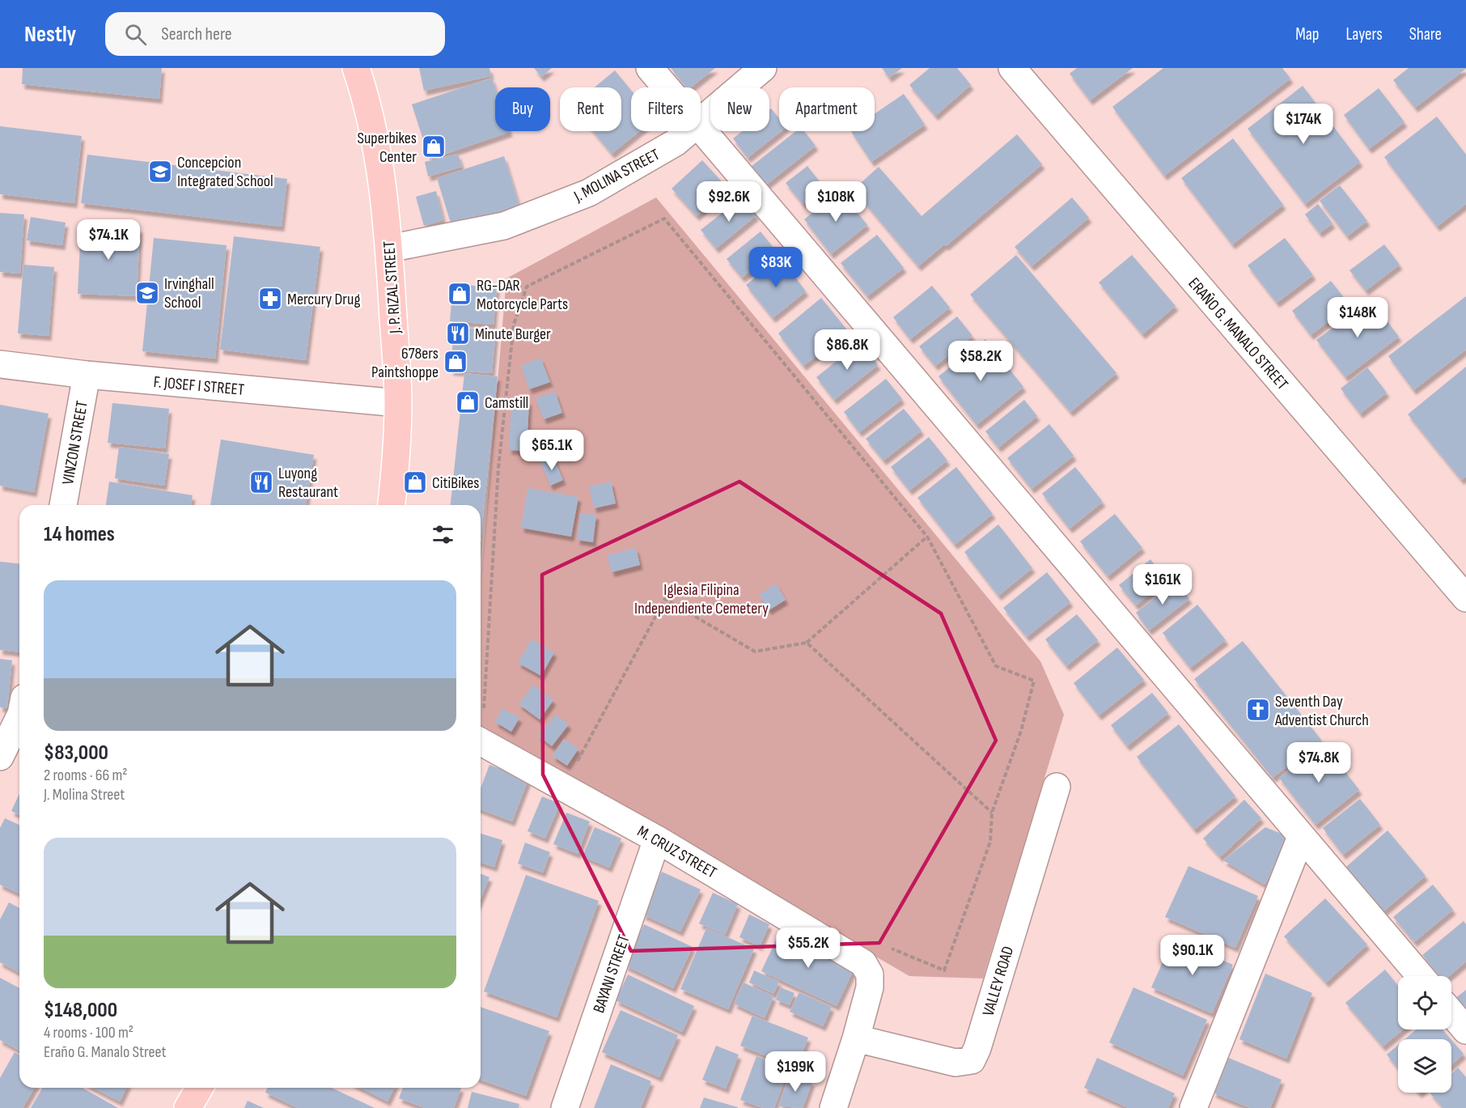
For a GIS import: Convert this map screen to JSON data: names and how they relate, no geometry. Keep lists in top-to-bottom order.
{
  "streets": {
    "main road": ["J. P. RIZAL STREET"],
    "street": [
      "J. MOLINA STREET",
      "ERAÑO G. MANALO STREET",
      "F. JOSEF I STREET",
      "VINZON STREET",
      "M. CRUZ STREET",
      "BAYANI STREET",
      "VALLEY ROAD"
    ]
  },
  "crossings": [
    ["J. MOLINA STREET", "J. P. RIZAL STREET"],
    ["J. P. RIZAL STREET", "F. JOSEF I STREET"],
    ["F. JOSEF I STREET", "VINZON STREET"],
    ["M. CRUZ STREET", "BAYANI STREET"],
    ["M. CRUZ STREET", "VALLEY ROAD"]
  ],
  "parks": ["Iglesia Filipina Independiente Cemetery"],
  "places": {
    "shop": [
      "Superbikes Center",
      "RG-DAR Motorcycle Parts",
      "678ers Paintshoppe",
      "Camstill",
      "CitiBikes"
    ],
    "school or university": ["Concepcion Integrated School", "Irvinghall School"],
    "pharmacy": ["Mercury Drug"],
    "restaurant": ["Minute Burger", "Luyong Restaurant"],
    "church": ["Seventh Day Adventist Church"]
  },
  "page": {
    "header": "Nestly",
    "search": "Search here",
    "nav": ["Map", "Layers", "Share"],
    "chip": [
      "Buy",
      "Rent",
      "Filters",
      "New",
      "Apartment"
    ],
    "price": [
      "$174K",
      "$92.6K",
      "$108K",
      "$74.1K",
      "$83K",
      "$148K",
      "$86.8K",
      "$58.2K",
      "$65.1K",
      "$161K",
      "$74.8K",
      "$55.2K",
      "$90.1K",
      "$199K"
    ],
    "heading": "14 homes",
    "list": [
      {
        "name": "$83,000",
        "note": "2 rooms · 66 m² · J. Molina Street"
      },
      {
        "name": "$148,000",
        "note": "4 rooms · 100 m² · Eraño G. Manalo Street"
      }
    ]
  }
}
